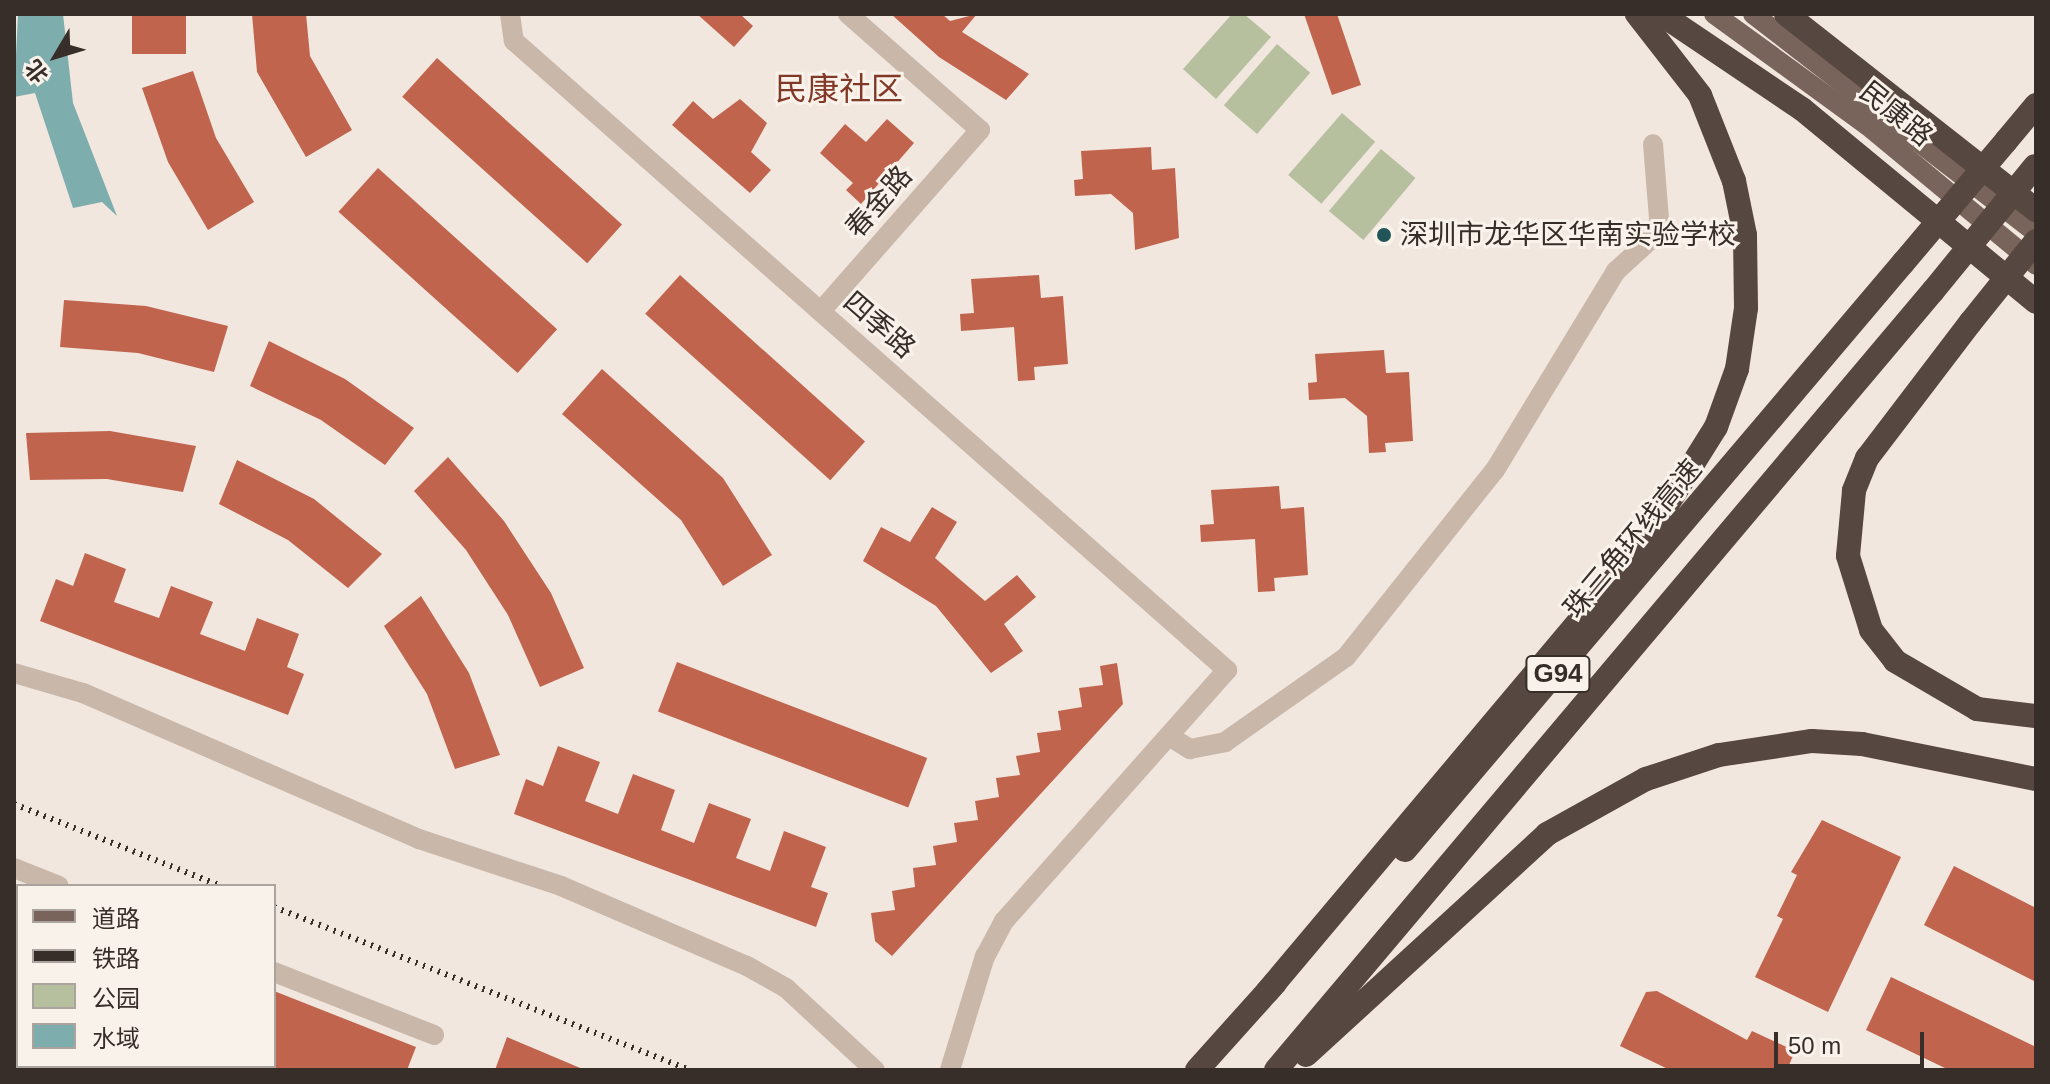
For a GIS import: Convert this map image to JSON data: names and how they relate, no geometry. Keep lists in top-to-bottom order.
{
  "streets": {
    "highway": ["珠三角环线高速", "G94"],
    "main road": ["民康路"],
    "street": ["春金路", "四季路"]
  },
  "crossings": [
    ["春金路", "四季路"]
  ],
  "districts": ["民康社区"],
  "places": ["深圳市龙华区华南实验学校"],
  "legend": [
    "道路",
    "铁路",
    "公园",
    "水域"
  ],
  "scale_bar": "50 m",
  "north": "bottom left"
}
